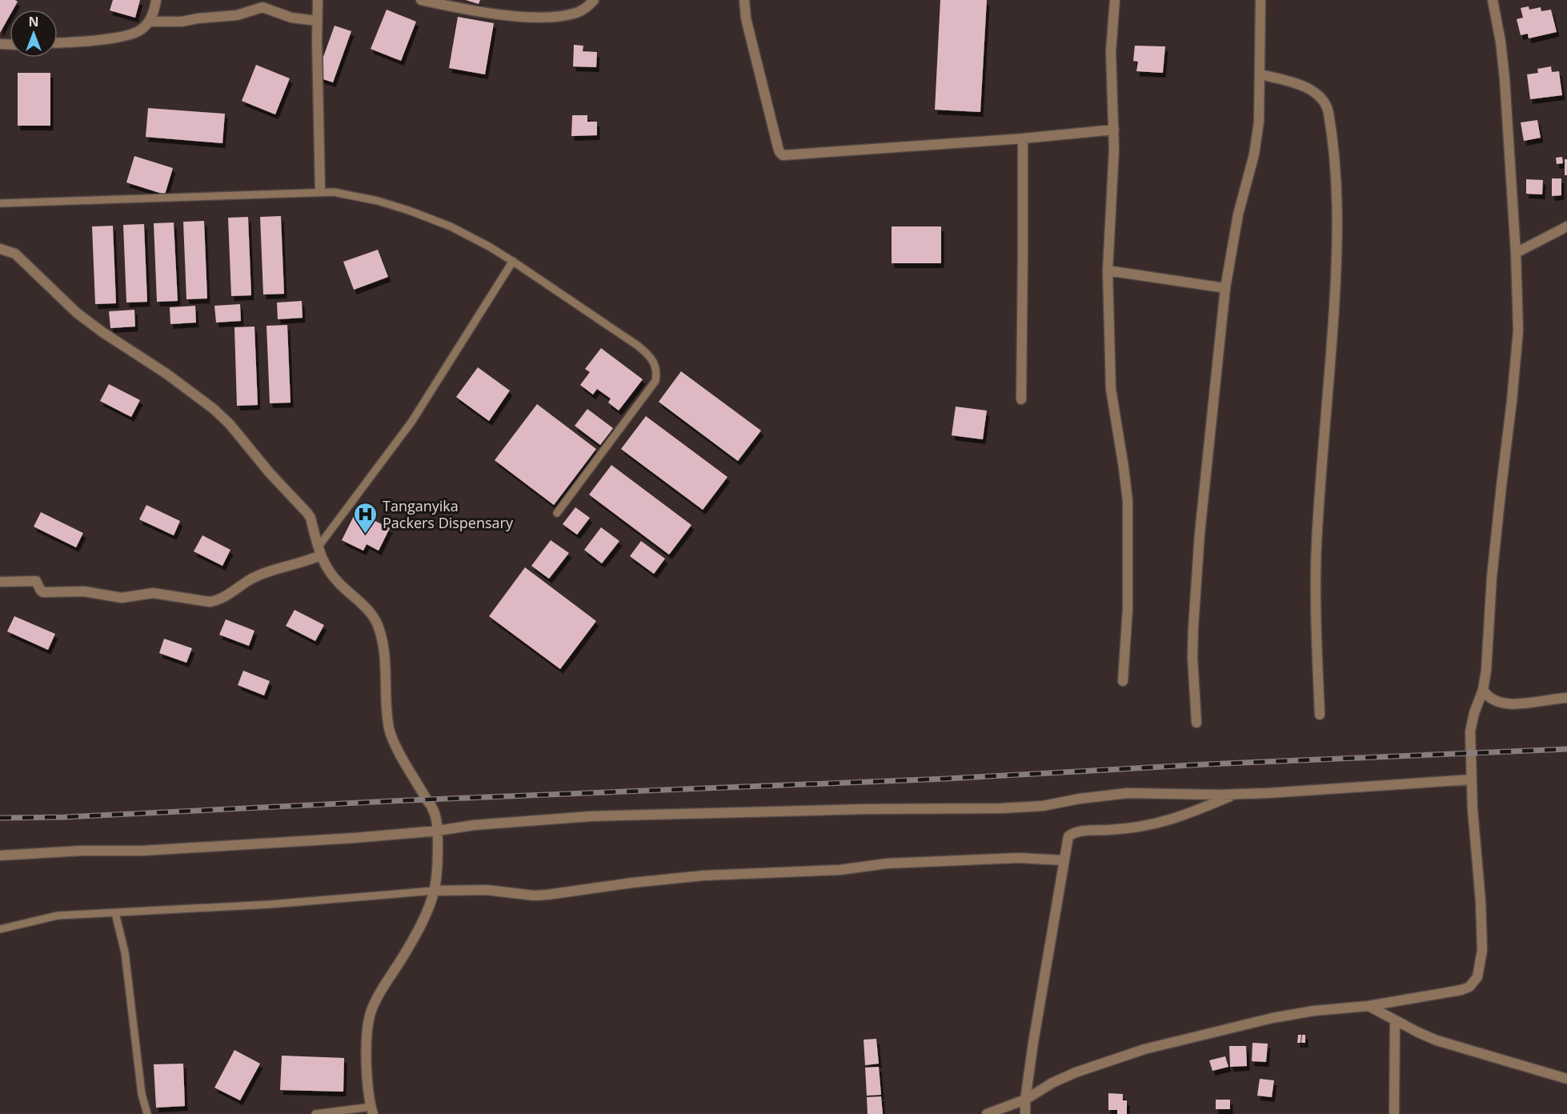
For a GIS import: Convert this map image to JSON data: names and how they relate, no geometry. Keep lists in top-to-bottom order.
{
  "places": {
    "hospital": ["Tanganyika Packers Dispensary"]
  },
  "north": "top"
}
